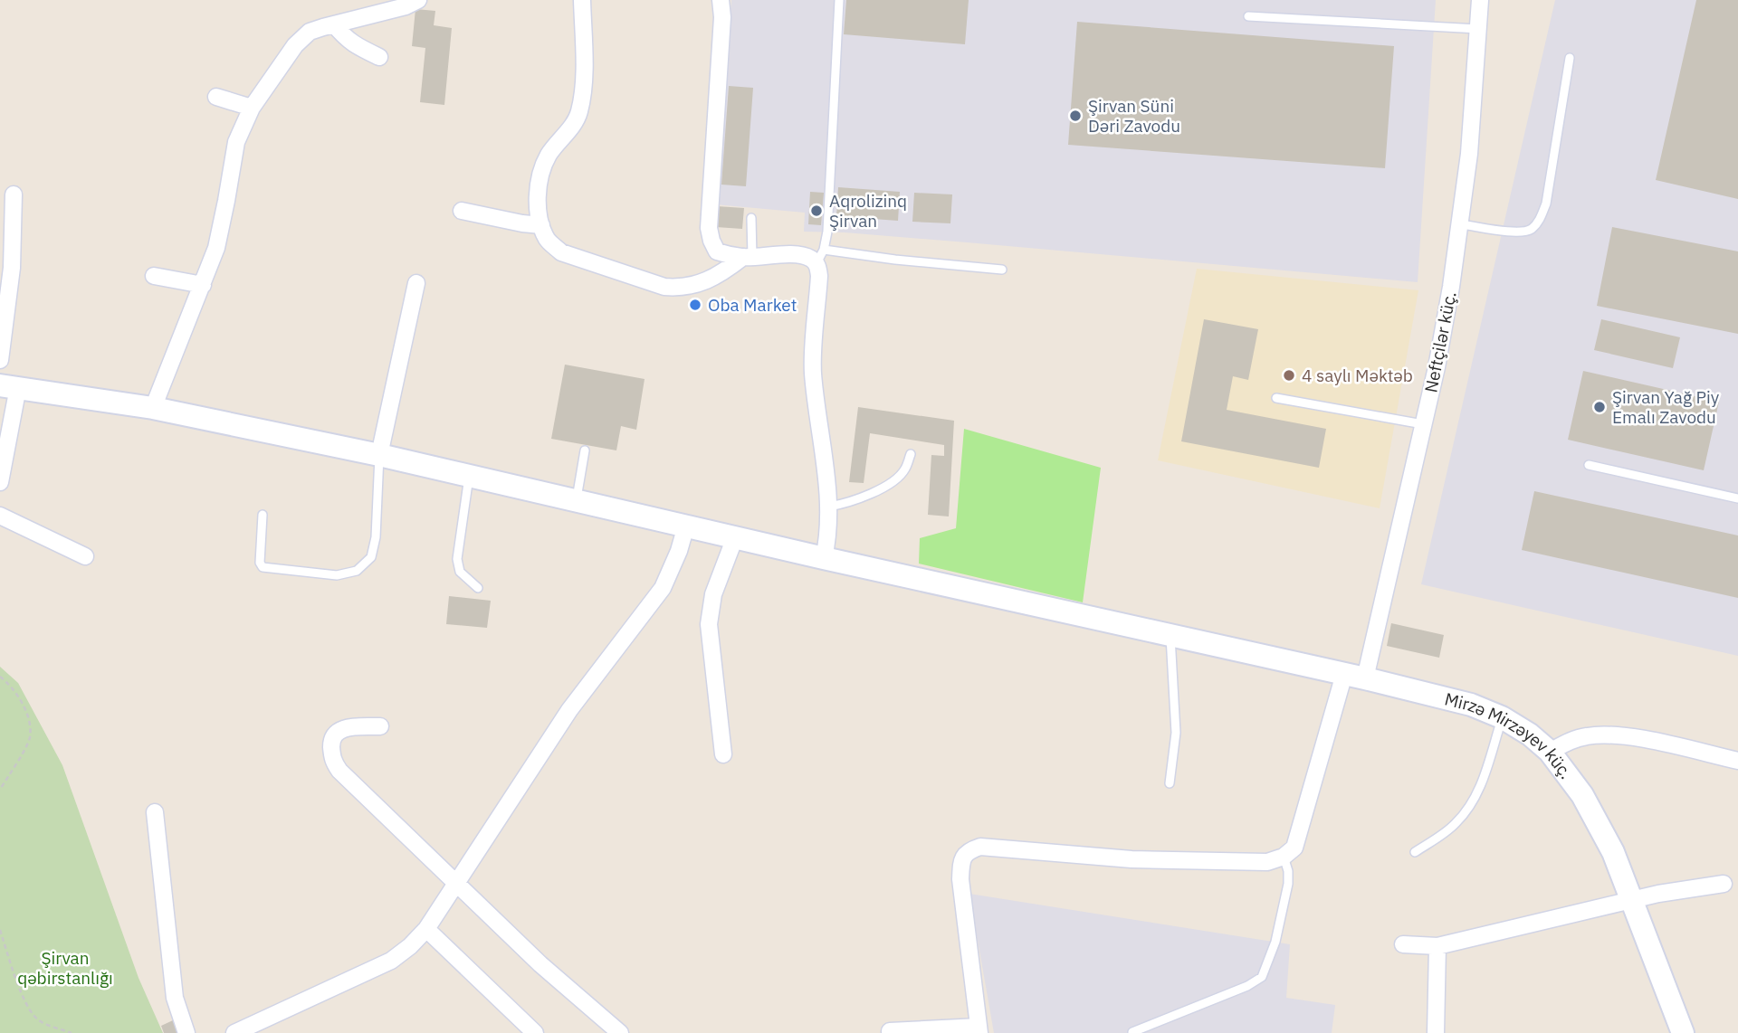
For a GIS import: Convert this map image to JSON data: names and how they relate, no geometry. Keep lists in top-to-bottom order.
{
  "streets": {
    "main road": ["Mirzə Mirzəyev küç."],
    "street": ["Neftçilər küç."]
  },
  "crossings": [
    ["Neftçilər küç.", "Mirzə Mirzəyev küç."]
  ],
  "parks": ["Şirvan qəbirstanlığı"],
  "places": [
    "Şirvan Süni Dəri Zavodu",
    "Aqrolizinq Şirvan",
    "Oba Market",
    "4 saylı Məktəb",
    "Şirvan Yağ Piy Emalı Zavodu"
  ]
}
